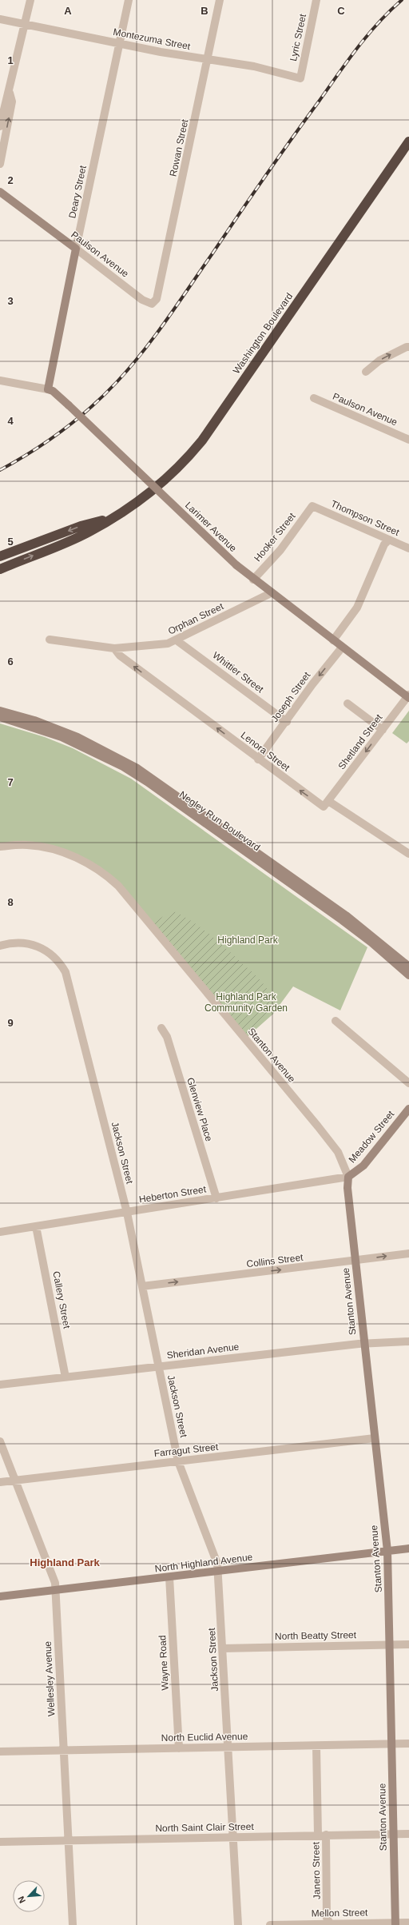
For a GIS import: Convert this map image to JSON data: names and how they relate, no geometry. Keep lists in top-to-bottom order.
{
  "streets": {
    "highway": ["Washington Boulevard"],
    "street": [
      "Lyric Street",
      "Montezuma Street",
      "Rowan Street",
      "Deary Street",
      "Paulson Avenue",
      "Thompson Street",
      "Larimer Avenue",
      "Hooker Street",
      "Orphan Street",
      "Whittier Street",
      "Joseph Street",
      "Shetland Street",
      "Lenora Street",
      "Negley Run Boulevard",
      "Stanton Avenue",
      "Glenview Place",
      "Meadow Street",
      "Jackson Street",
      "Heberton Street",
      "Collins Street",
      "Callery Street",
      "Sheridan Avenue",
      "Farragut Street",
      "North Highland Avenue",
      "North Beatty Street",
      "Wayne Road",
      "Wellesley Avenue",
      "North Euclid Avenue",
      "North Saint Clair Street",
      "Janero Street",
      "Mellon Street"
    ]
  },
  "crossings": [
    ["Lyric Street", "Montezuma Street"],
    ["Montezuma Street", "Rowan Street"],
    ["Montezuma Street", "Deary Street"],
    ["Rowan Street", "Paulson Avenue"],
    ["Deary Street", "Paulson Avenue"],
    ["Deary Street", "Larimer Avenue"],
    ["Thompson Street", "Hooker Street"],
    ["Larimer Avenue", "Hooker Street"],
    ["Larimer Avenue", "Orphan Street"],
    ["Larimer Avenue", "Joseph Street"],
    ["Larimer Avenue", "Shetland Street"],
    ["Orphan Street", "Whittier Street"],
    ["Orphan Street", "Lenora Street"],
    ["Whittier Street", "Joseph Street"],
    ["Joseph Street", "Lenora Street"],
    ["Shetland Street", "Lenora Street"],
    ["Stanton Avenue", "Meadow Street"],
    ["Stanton Avenue", "Heberton Street"],
    ["Stanton Avenue", "Collins Street"],
    ["Stanton Avenue", "Sheridan Avenue"],
    ["Stanton Avenue", "Farragut Street"],
    ["Stanton Avenue", "North Highland Avenue"],
    ["Stanton Avenue", "North Beatty Street"],
    ["Stanton Avenue", "North Euclid Avenue"],
    ["Stanton Avenue", "North Saint Clair Street"],
    ["Stanton Avenue", "Mellon Street"],
    ["Glenview Place", "Heberton Street"],
    ["Meadow Street", "Heberton Street"],
    ["Jackson Street", "Heberton Street"],
    ["Jackson Street", "Collins Street"],
    ["Jackson Street", "Sheridan Avenue"],
    ["Jackson Street", "Farragut Street"],
    ["Jackson Street", "North Highland Avenue"],
    ["Jackson Street", "North Beatty Street"],
    ["Jackson Street", "North Euclid Avenue"],
    ["Jackson Street", "North Saint Clair Street"],
    ["Heberton Street", "Callery Street"],
    ["Callery Street", "Sheridan Avenue"],
    ["Farragut Street", "Wellesley Avenue"],
    ["North Highland Avenue", "Wayne Road"],
    ["North Highland Avenue", "Wellesley Avenue"],
    ["Wayne Road", "North Euclid Avenue"],
    ["Wellesley Avenue", "North Euclid Avenue"],
    ["Wellesley Avenue", "North Saint Clair Street"],
    ["North Euclid Avenue", "Janero Street"],
    ["North Saint Clair Street", "Janero Street"],
    ["Janero Street", "Mellon Street"]
  ],
  "one_way": [
    "Joseph Street",
    "Shetland Street",
    "Lenora Street",
    "Collins Street"
  ],
  "districts": ["Highland Park"],
  "parks": ["Highland Park", "Highland Park Community Garden"],
  "north": "bottom left",
  "grid": {
    "columns": ["A", "B", "C"],
    "rows": [
      "1",
      "2",
      "3",
      "4",
      "5",
      "6",
      "7",
      "8",
      "9"
    ]
  }
}
